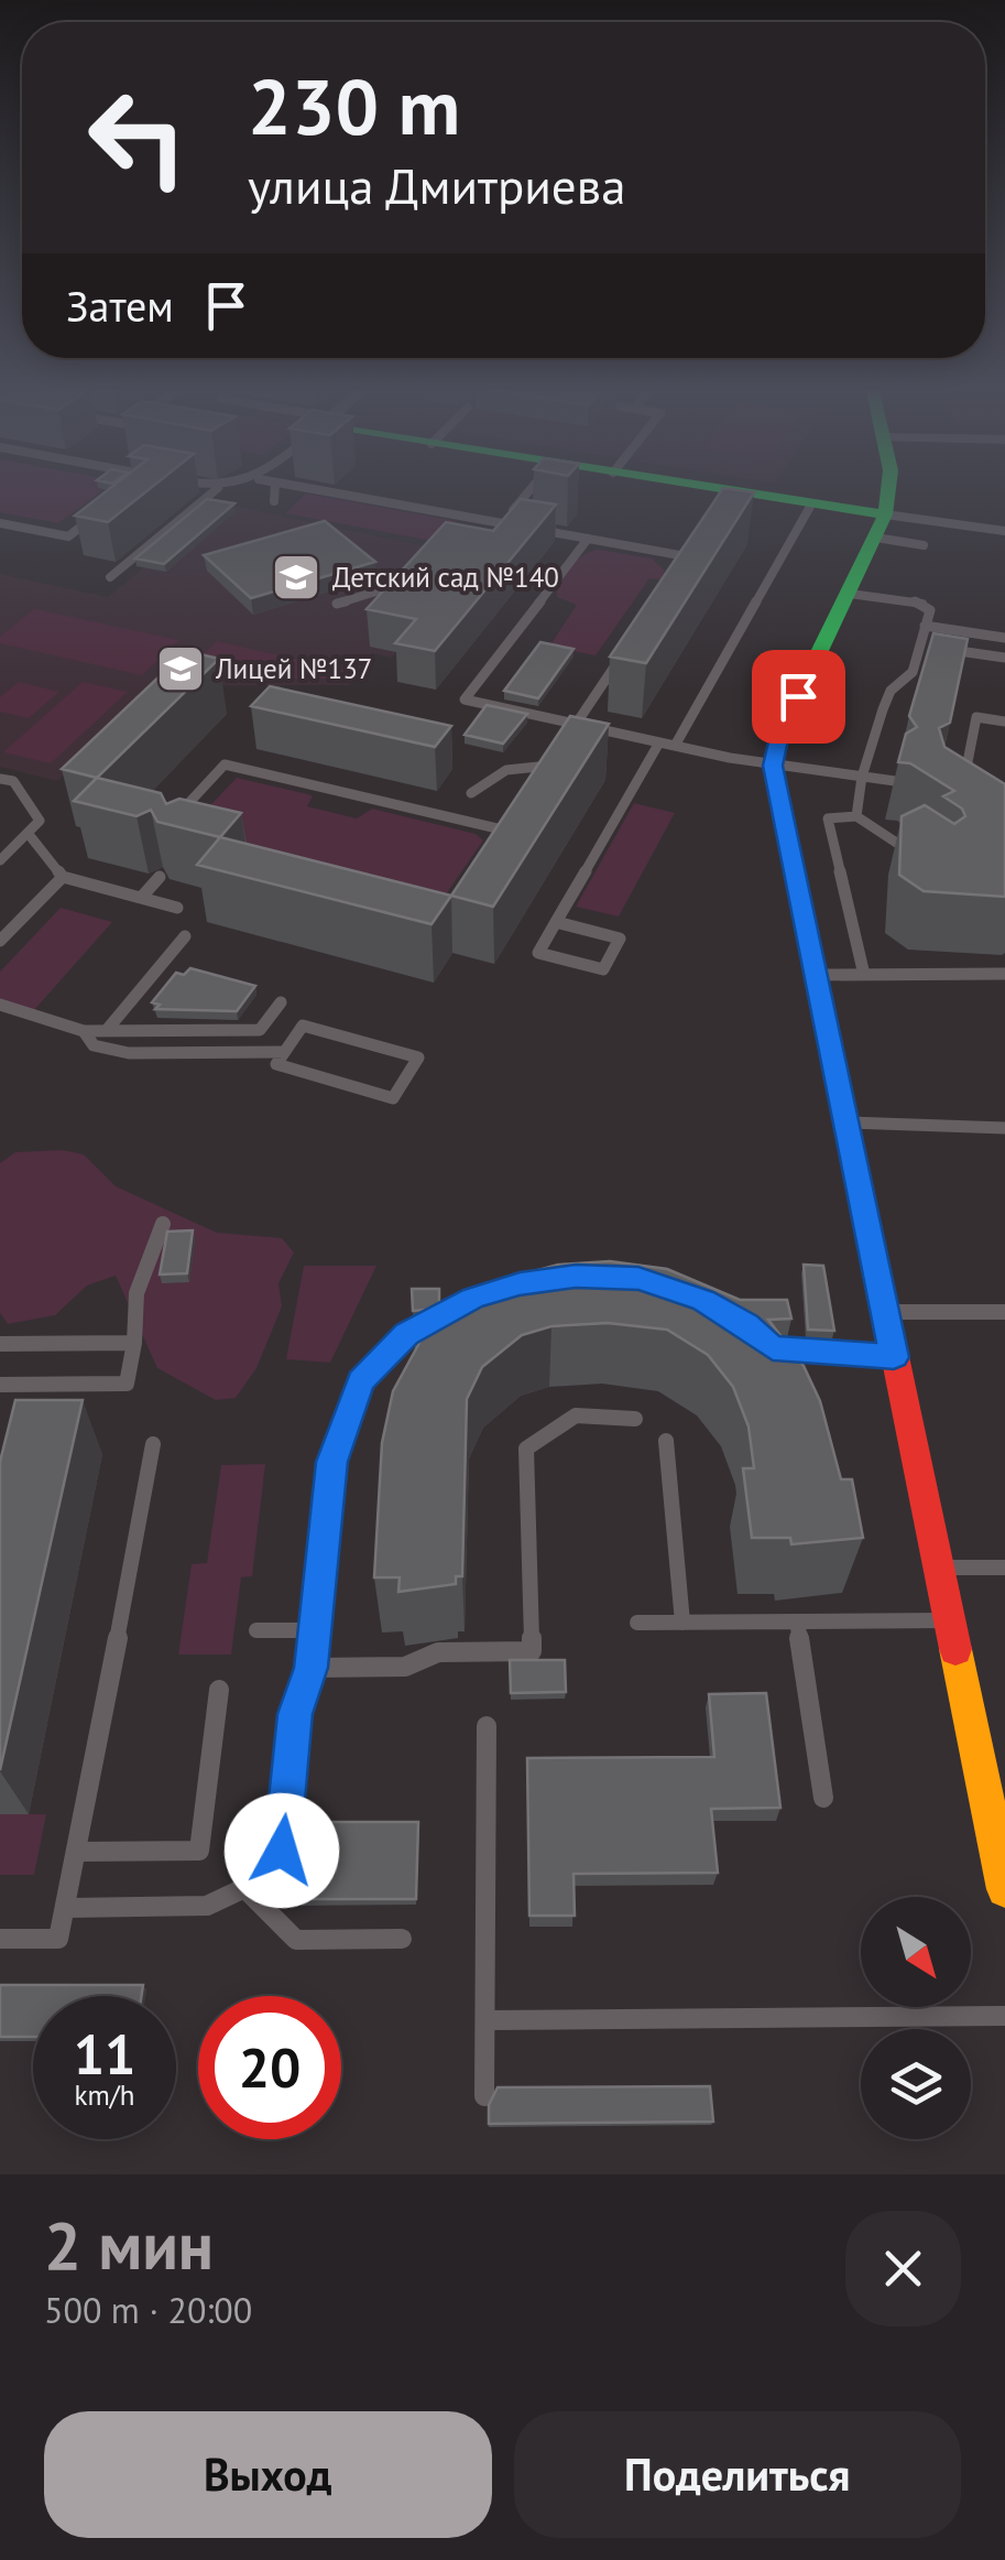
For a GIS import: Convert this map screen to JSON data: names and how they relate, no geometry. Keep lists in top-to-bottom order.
{
  "places": {
    "school or university": ["Детский сад №140", "Лицей №137"]
  },
  "north": "bottom right",
  "page": {
    "turn": ["230 m", "улица Дмитриева"],
    "then": "Затем",
    "speed": "11 km/h",
    "limit": "20",
    "heading": ["2 мин", "500 m · 20:00"],
    "buttons": ["Выход", "Поделиться"]
  }
}
